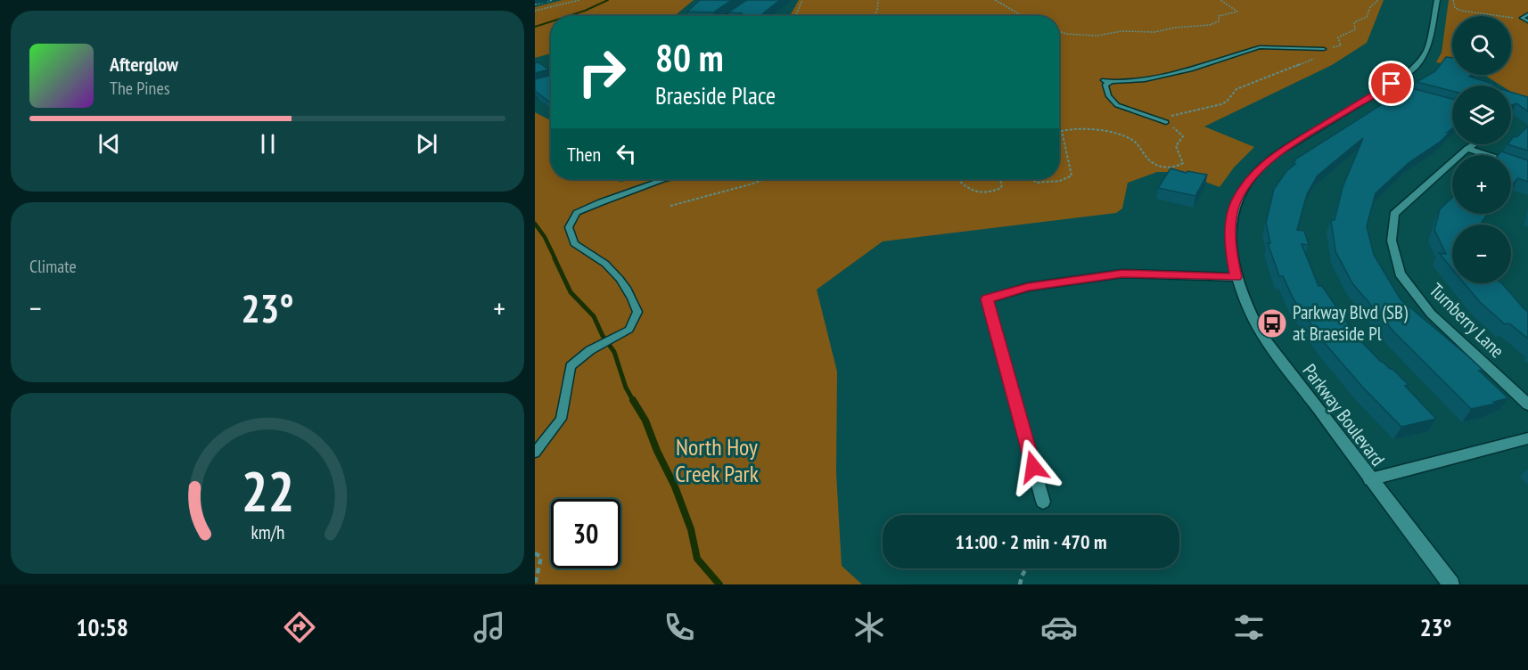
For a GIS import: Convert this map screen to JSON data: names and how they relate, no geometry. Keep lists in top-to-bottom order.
{
  "streets": {
    "street": ["Turnberry Lane", "Parkway Boulevard"]
  },
  "parks": ["North Hoy Creek Park"],
  "places": {
    "bus stop": ["Parkway Blvd (SB) at Braeside Pl"]
  },
  "page": {
    "map_buttons": ["+", "−"],
    "turn": ["80 m", "Braeside Place"],
    "song": ["Afterglow", "The Pines"],
    "then": "Then",
    "tile": "Climate",
    "heat": ["−", "23°", "+"],
    "limit": "30",
    "trip": "11:00 · 2 min · 470 m",
    "tabs": ["10:58", "23°"],
    "gauge": ["22", "km/h"]
  }
}
